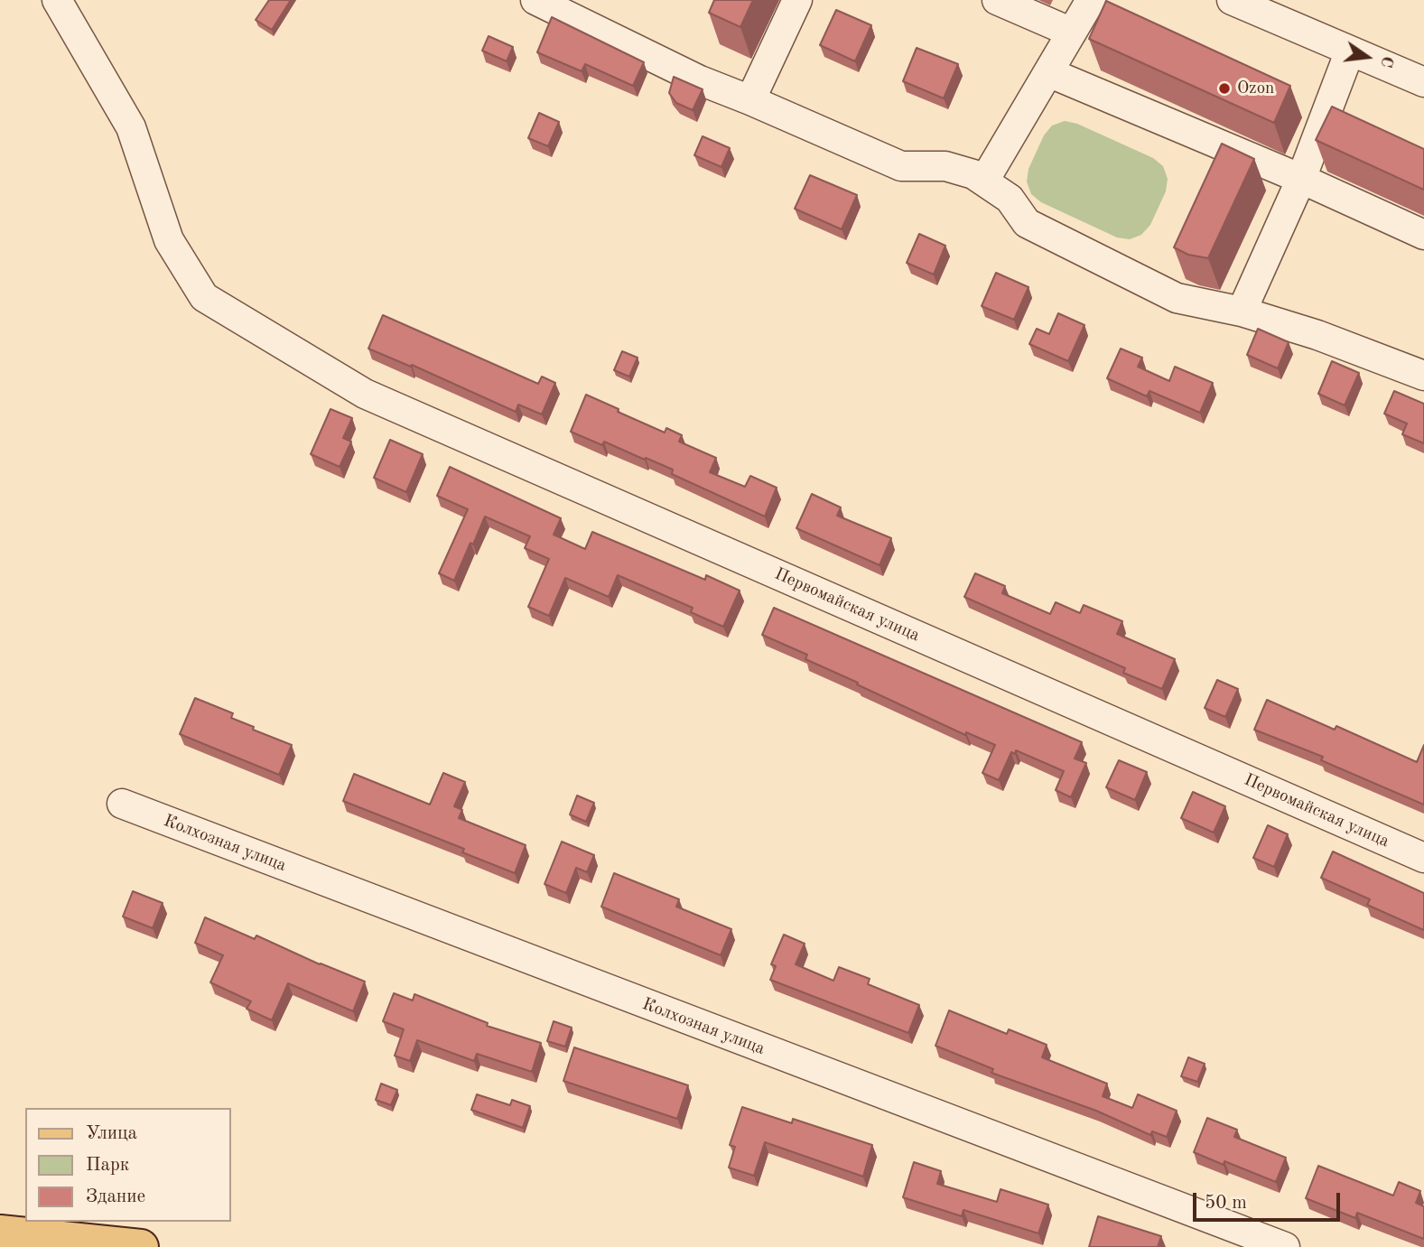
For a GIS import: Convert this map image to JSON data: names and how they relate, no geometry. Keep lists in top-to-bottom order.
{
  "streets": {
    "street": ["Первомайская улица", "Колхозная улица"]
  },
  "places": ["Ozon"],
  "legend": ["Улица", "Парк", "Здание"],
  "scale_bar": "50 m",
  "north": "right"
}
